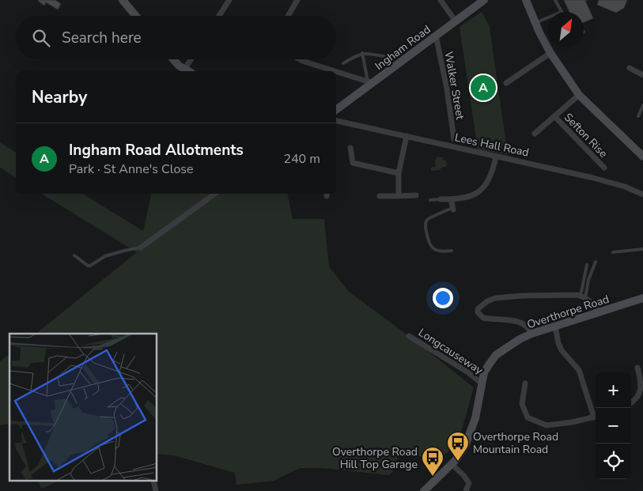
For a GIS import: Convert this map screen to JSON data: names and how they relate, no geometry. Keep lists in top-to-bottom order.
{
  "streets": {
    "street": [
      "Ingham Road",
      "Walker Street",
      "Sefton Rise",
      "Lees Hall Road",
      "Overthorpe Road",
      "Longcauseway"
    ]
  },
  "crossings": [
    ["Ingham Road", "Walker Street"],
    ["Overthorpe Road", "Longcauseway"]
  ],
  "places": {
    "bus stop": ["Overthorpe Road Mountain Road", "Overthorpe Road Hill Top Garage"]
  },
  "north": "top right",
  "page": {
    "search": "Search here",
    "heading": "Nearby",
    "pins": "A",
    "list": [
      {
        "mark": "A",
        "name": "Ingham Road Allotments",
        "note": "Park · St Anne's Close",
        "value": "240 m"
      }
    ],
    "map_buttons": ["+", "−"]
  }
}
